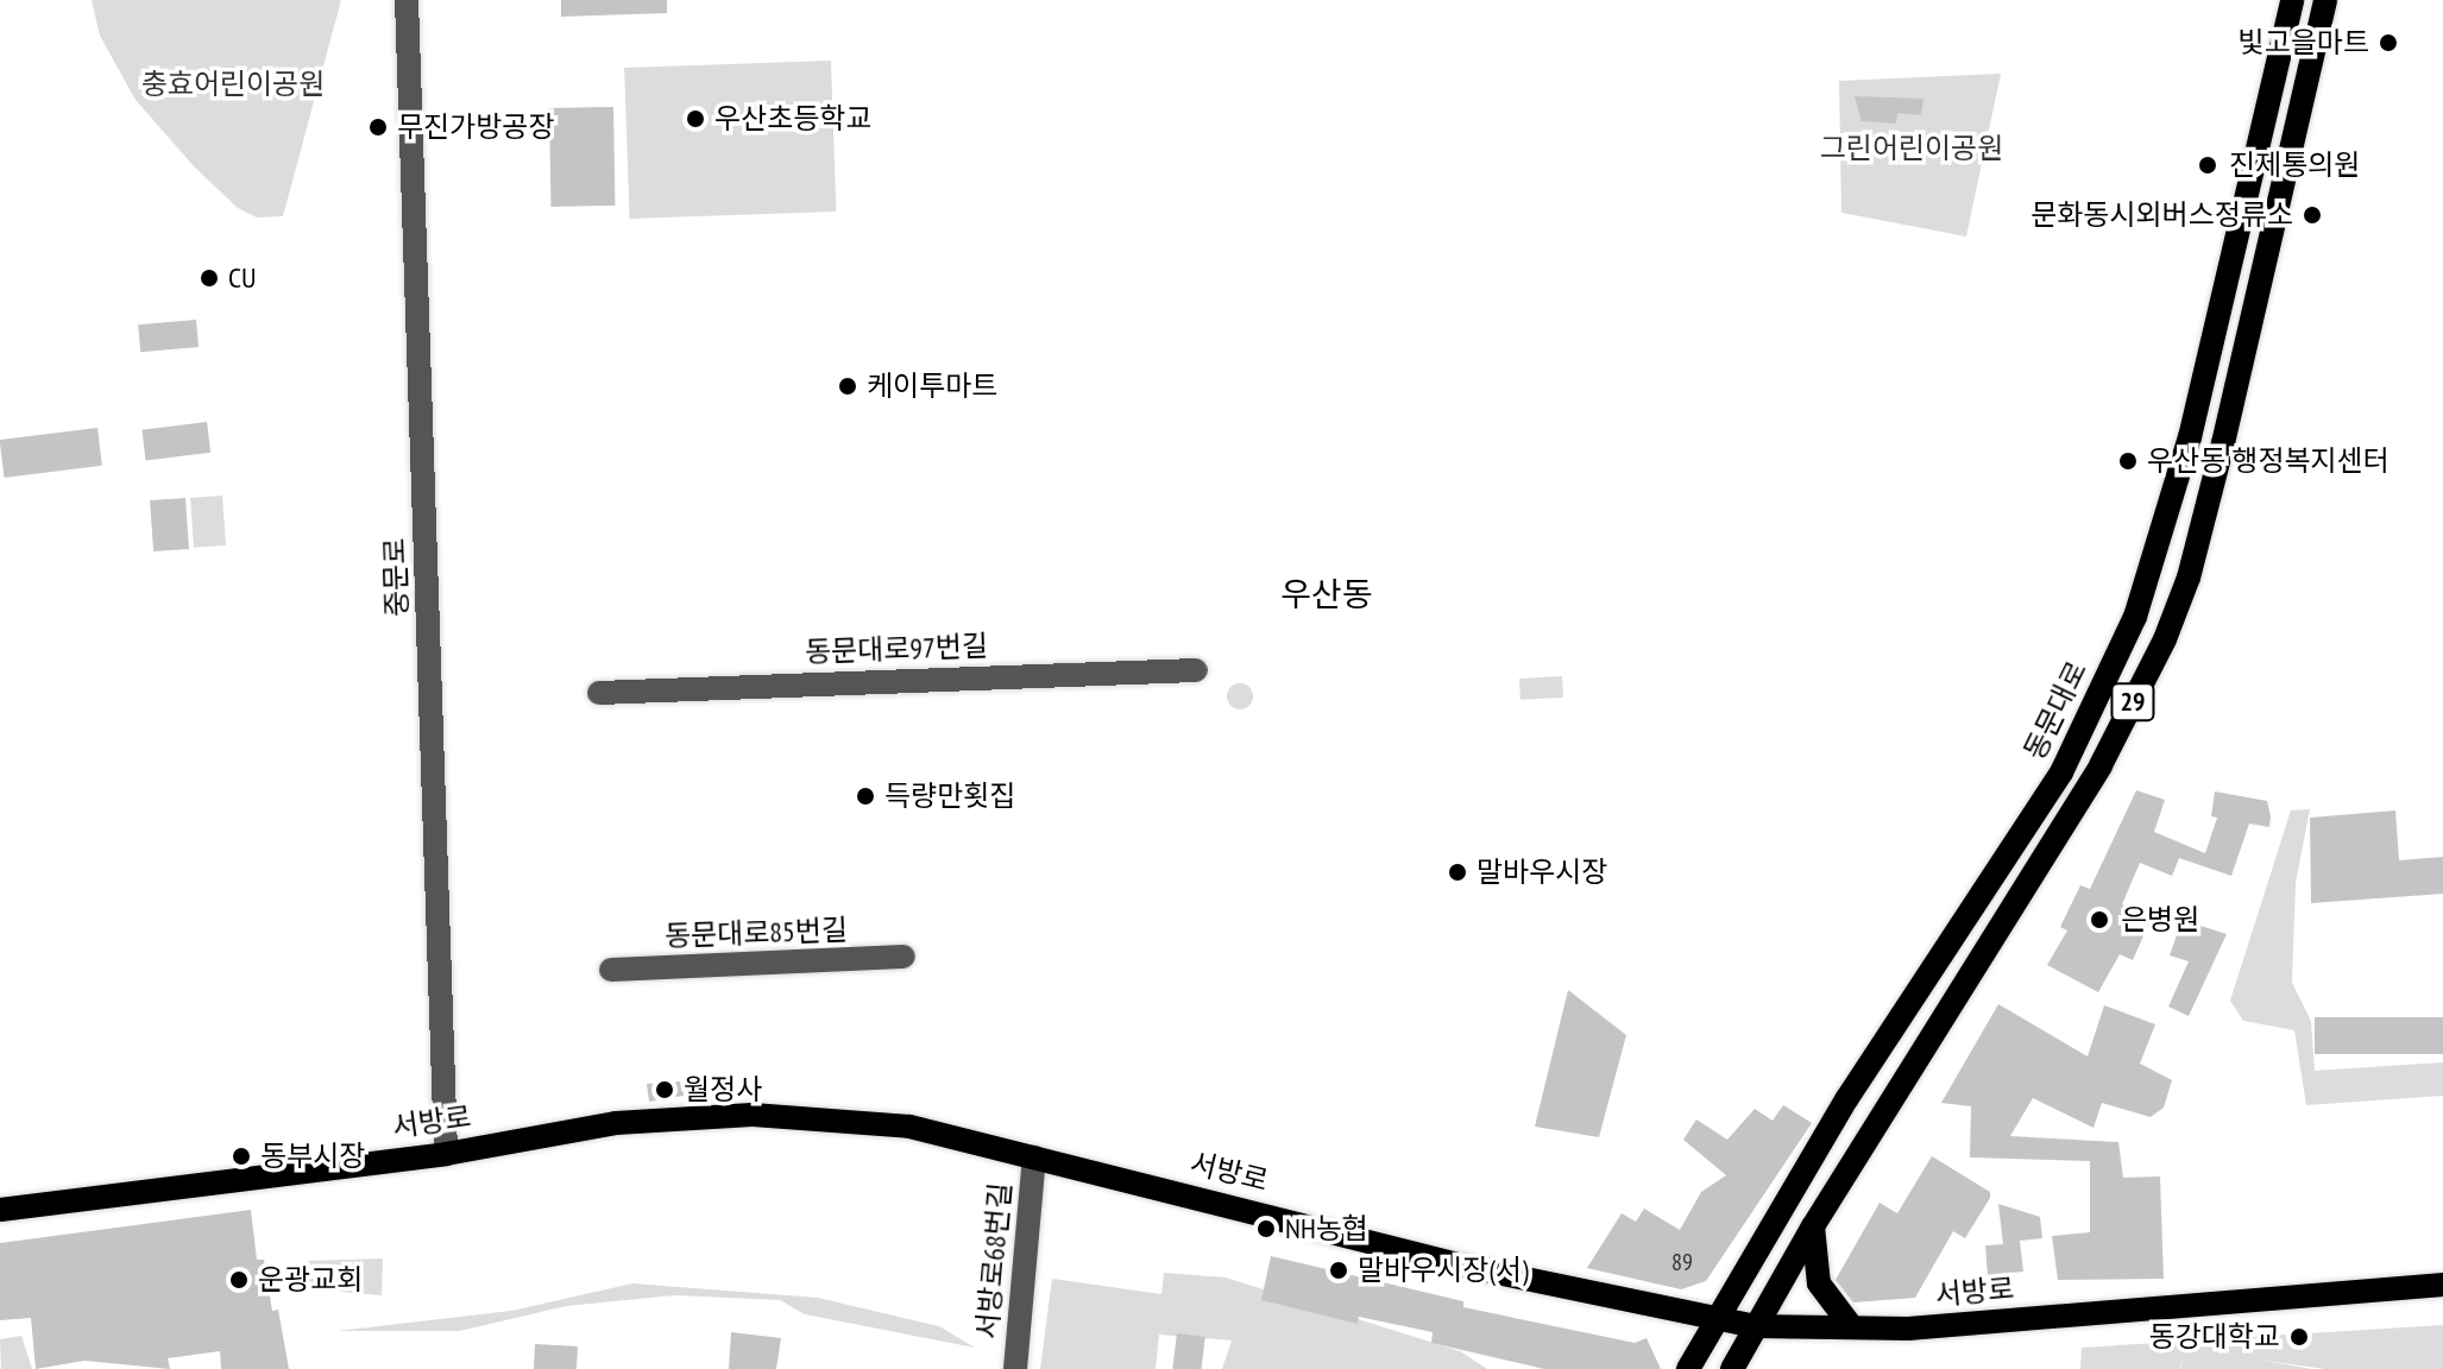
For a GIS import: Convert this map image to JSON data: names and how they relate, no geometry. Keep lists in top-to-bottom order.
{
  "streets": {
    "main road": ["29", "동문대로", "서방로"],
    "street": [
      "중문로",
      "동문대로97번길",
      "동문대로85번길",
      "서방로68번길"
    ]
  },
  "crossings": [
    ["중문로", "서방로"],
    ["29", "서방로"],
    ["동문대로", "서방로"],
    ["서방로", "서방로68번길"]
  ],
  "districts": ["우산동"],
  "parks": ["충효어린이공원", "그린어린이공원"],
  "places": [
    "빛고을마트",
    "우산초등학교",
    "무진가방공장",
    "진제통의원",
    "문화동시외버스정류소",
    "CU",
    "케이투마트",
    "우산동 행정복지센터",
    "득량만횟집",
    "말바우시장",
    "은병원",
    "월정사",
    "동부시장",
    "NH농협",
    "말바우시장(서)",
    "운광교회",
    "동강대학교"
  ],
  "house_numbers": ["89"]
}
